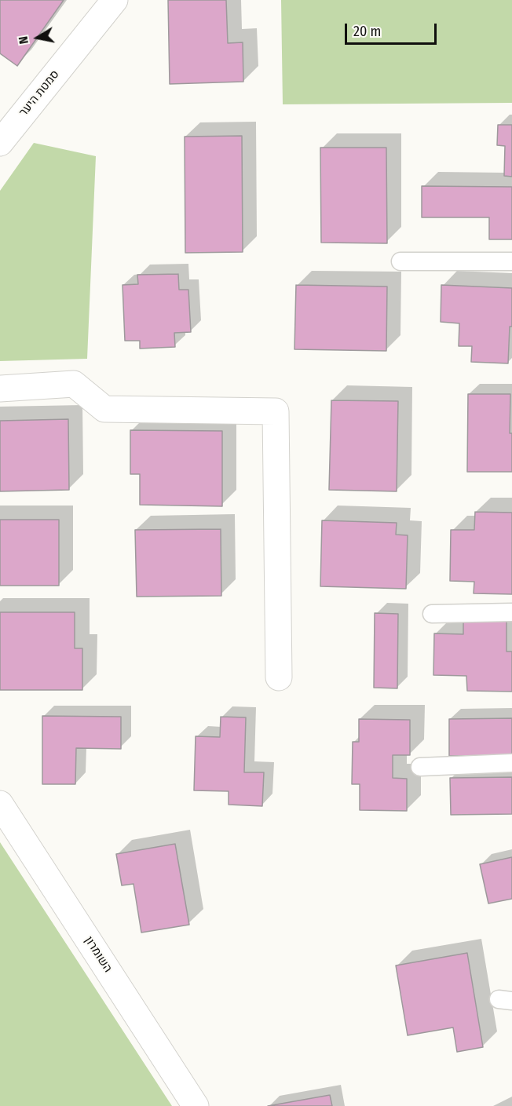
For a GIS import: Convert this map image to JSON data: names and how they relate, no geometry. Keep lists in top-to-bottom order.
{
  "streets": {
    "street": ["סמטת היער", "השומרון"]
  },
  "scale_bar": "20 m",
  "north": "left"
}
